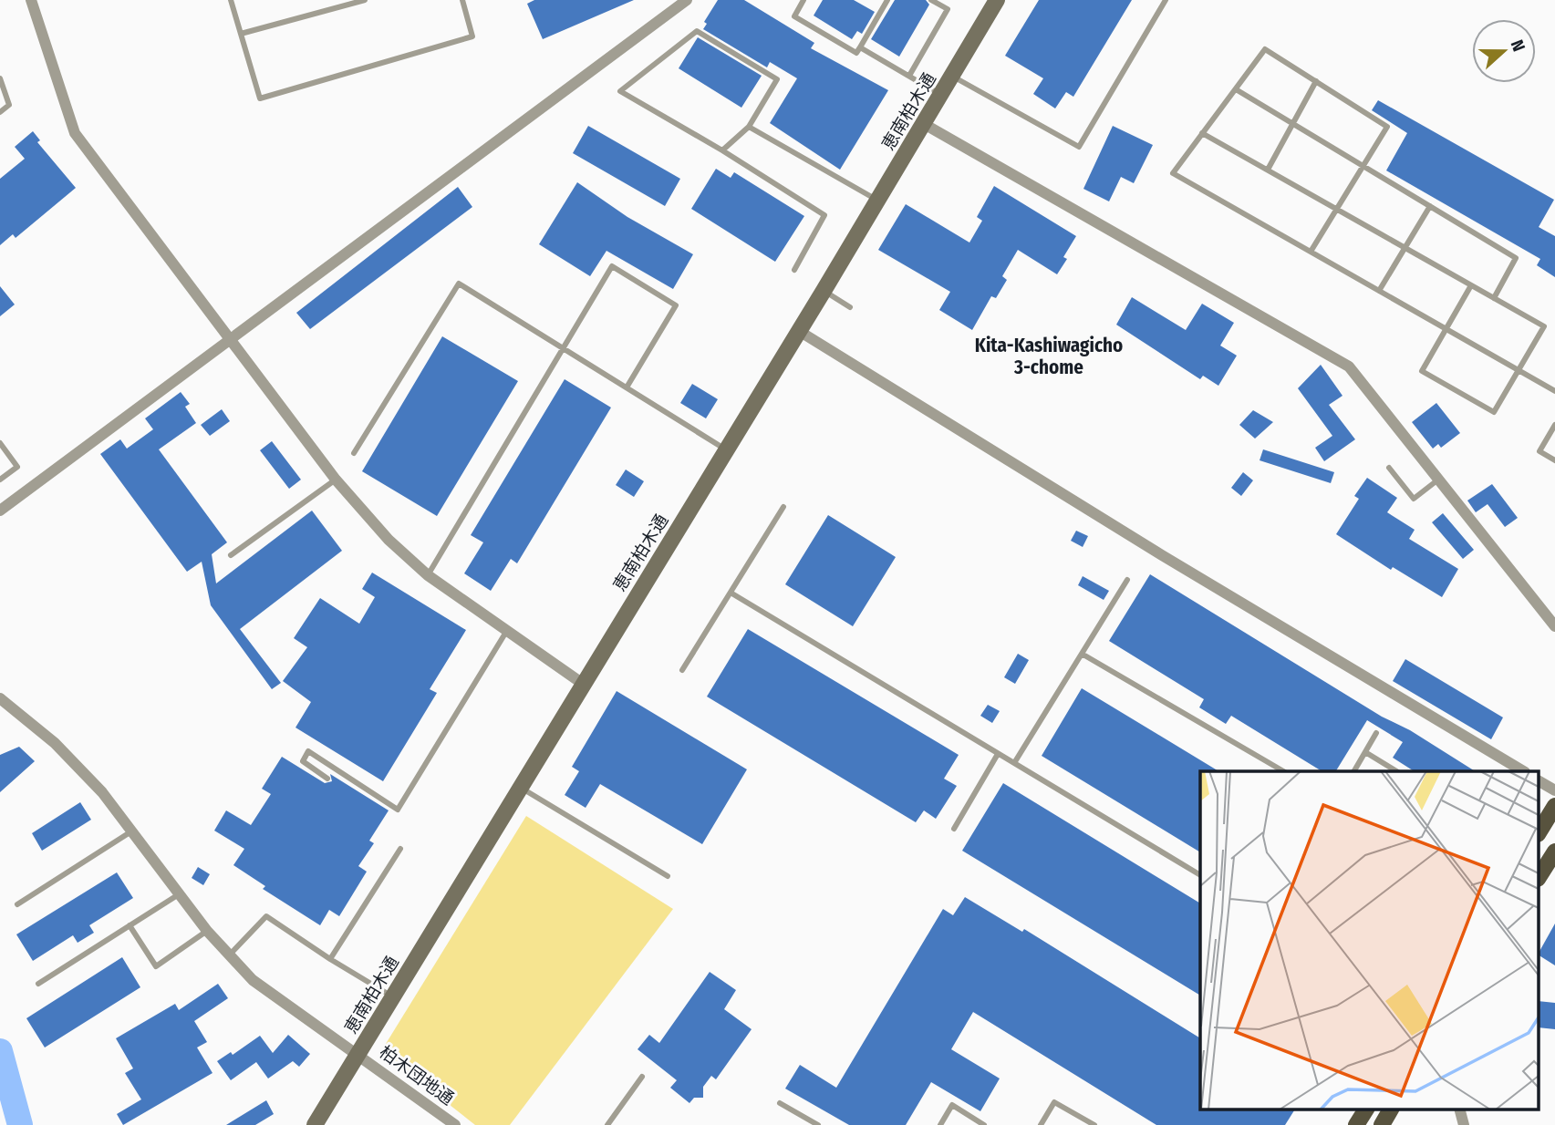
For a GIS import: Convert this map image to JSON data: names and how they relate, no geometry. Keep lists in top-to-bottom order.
{
  "streets": {
    "street": ["恵南柏木通", "柏木団地通"]
  },
  "crossings": [
    ["恵南柏木通", "柏木団地通"]
  ],
  "districts": ["Kita-Kashiwagicho 3-chome"],
  "north": "right"
}
